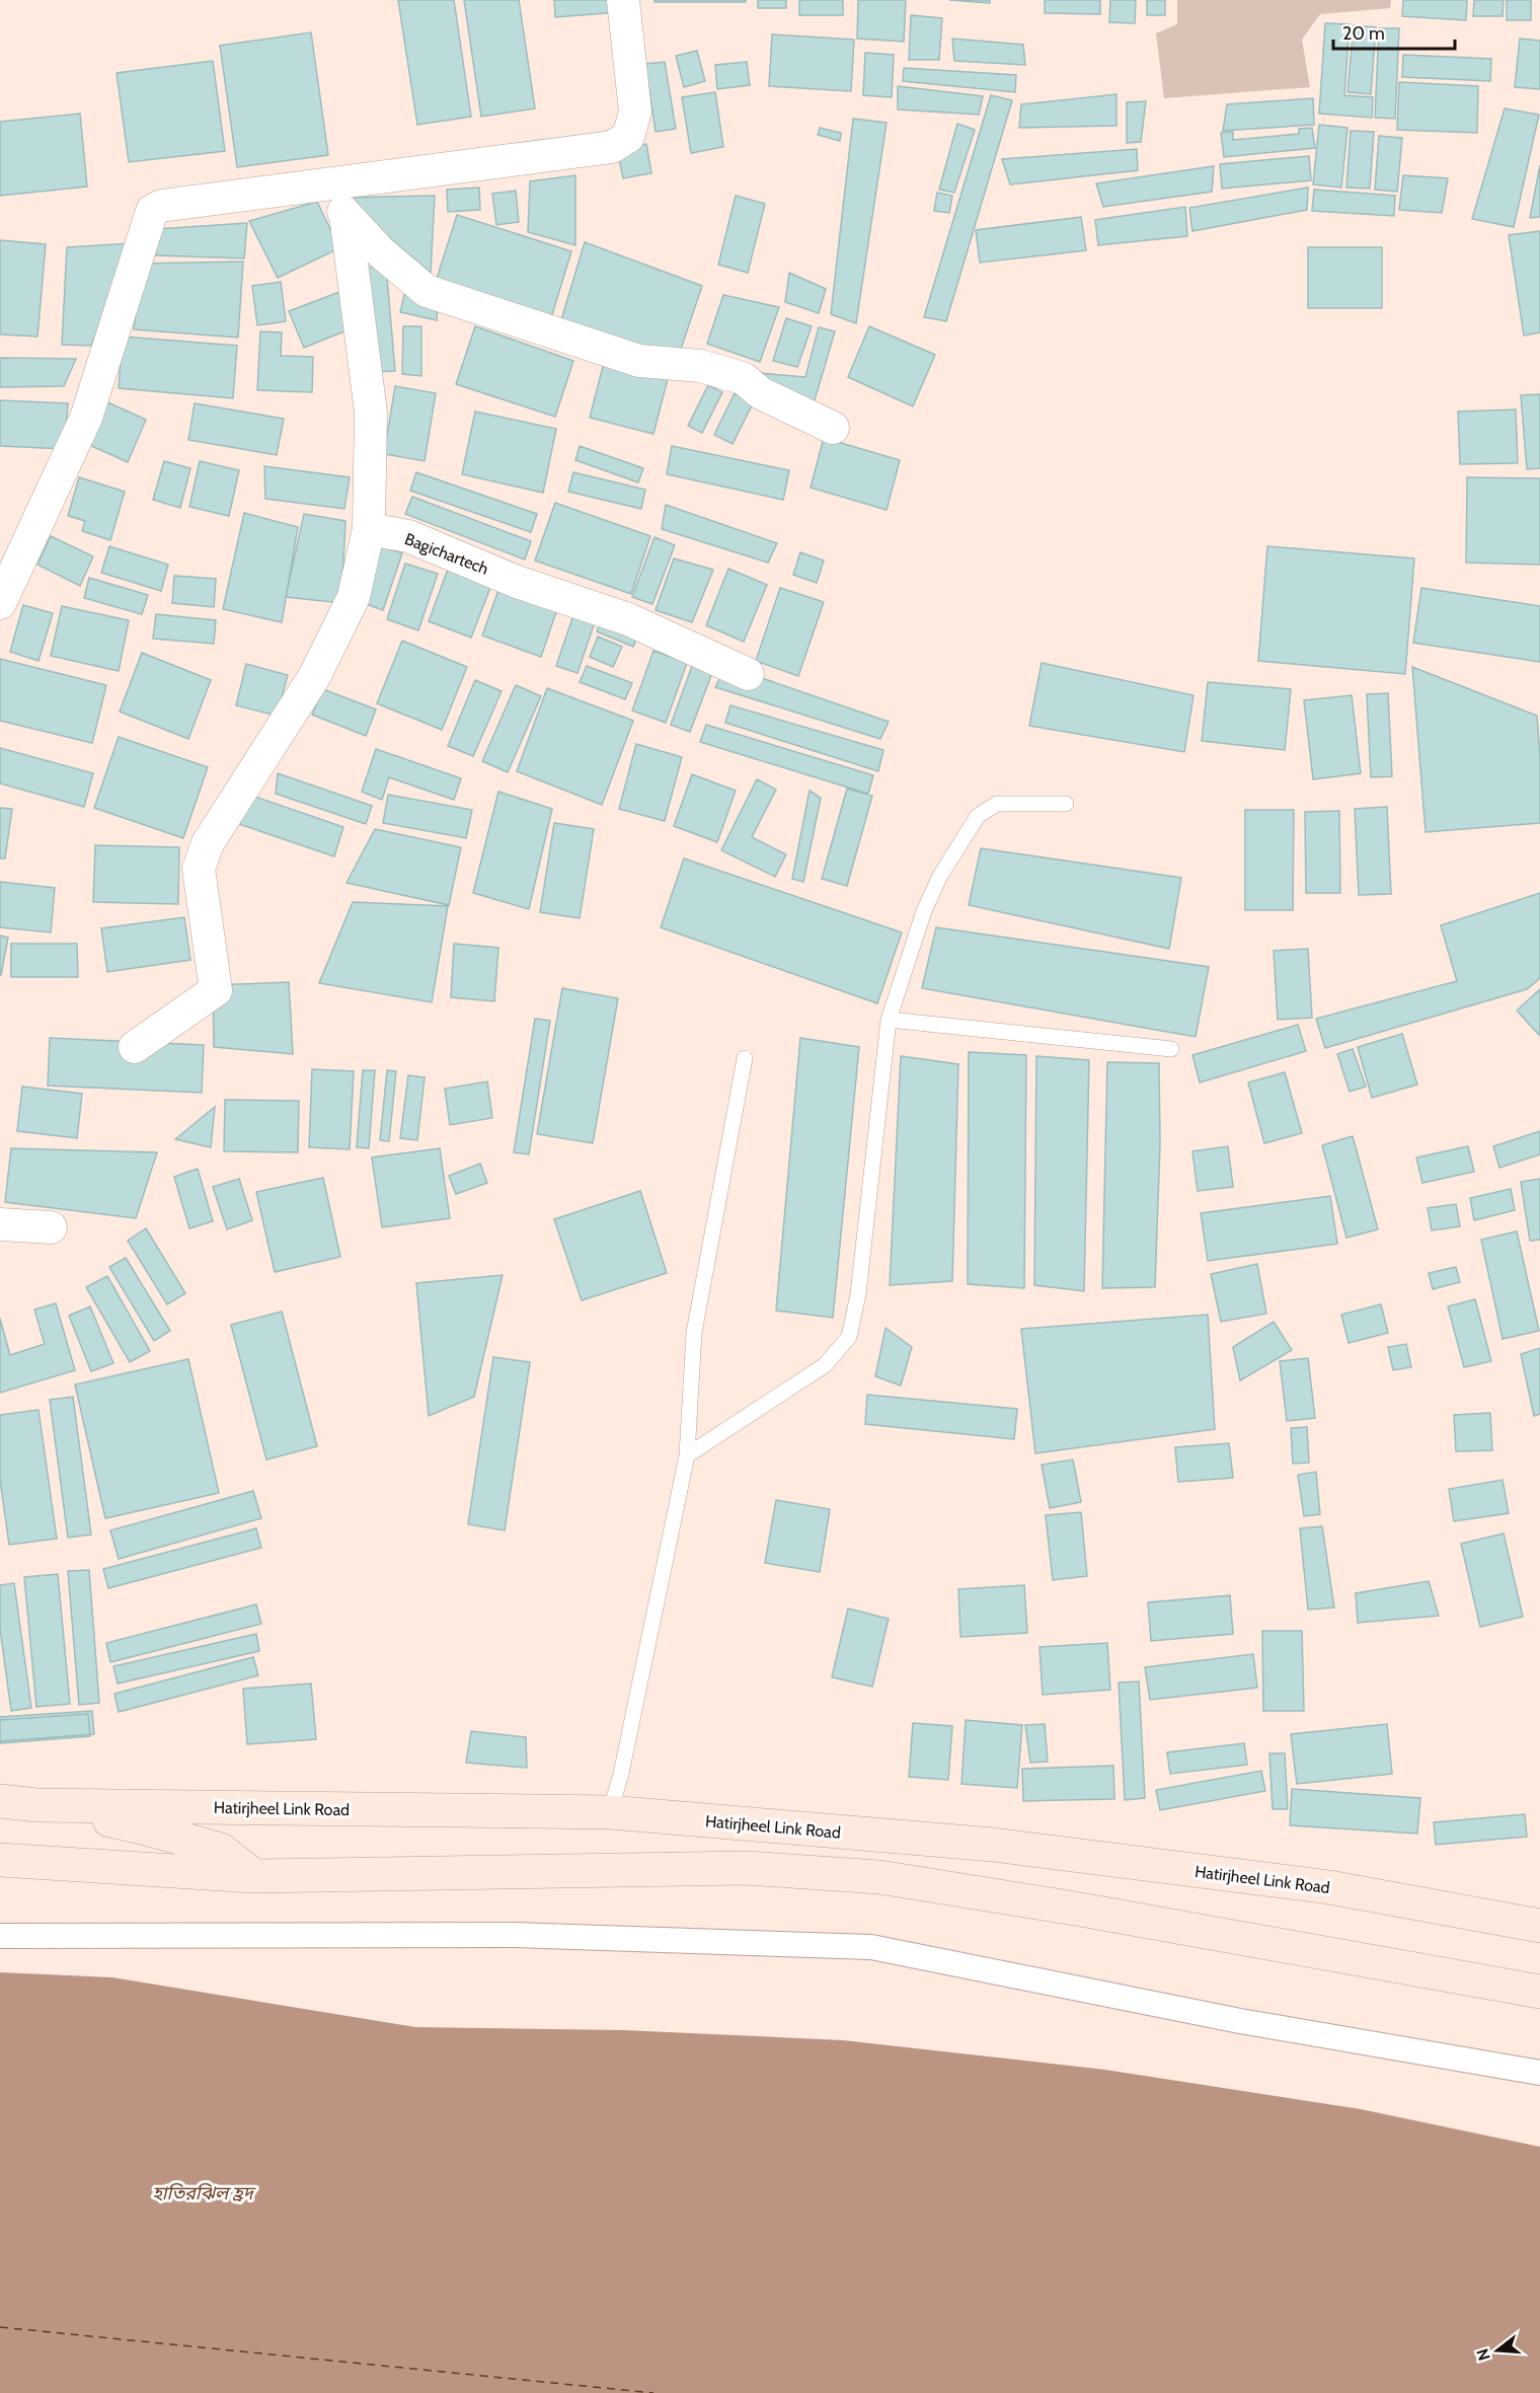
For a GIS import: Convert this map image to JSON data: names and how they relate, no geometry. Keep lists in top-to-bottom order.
{
  "streets": {
    "main road": ["Hatirjheel Link Road"],
    "street": ["Bagichartech"]
  },
  "water": ["হাতিরঝিল হ্রদ"],
  "scale_bar": "20 m",
  "north": "left"
}
